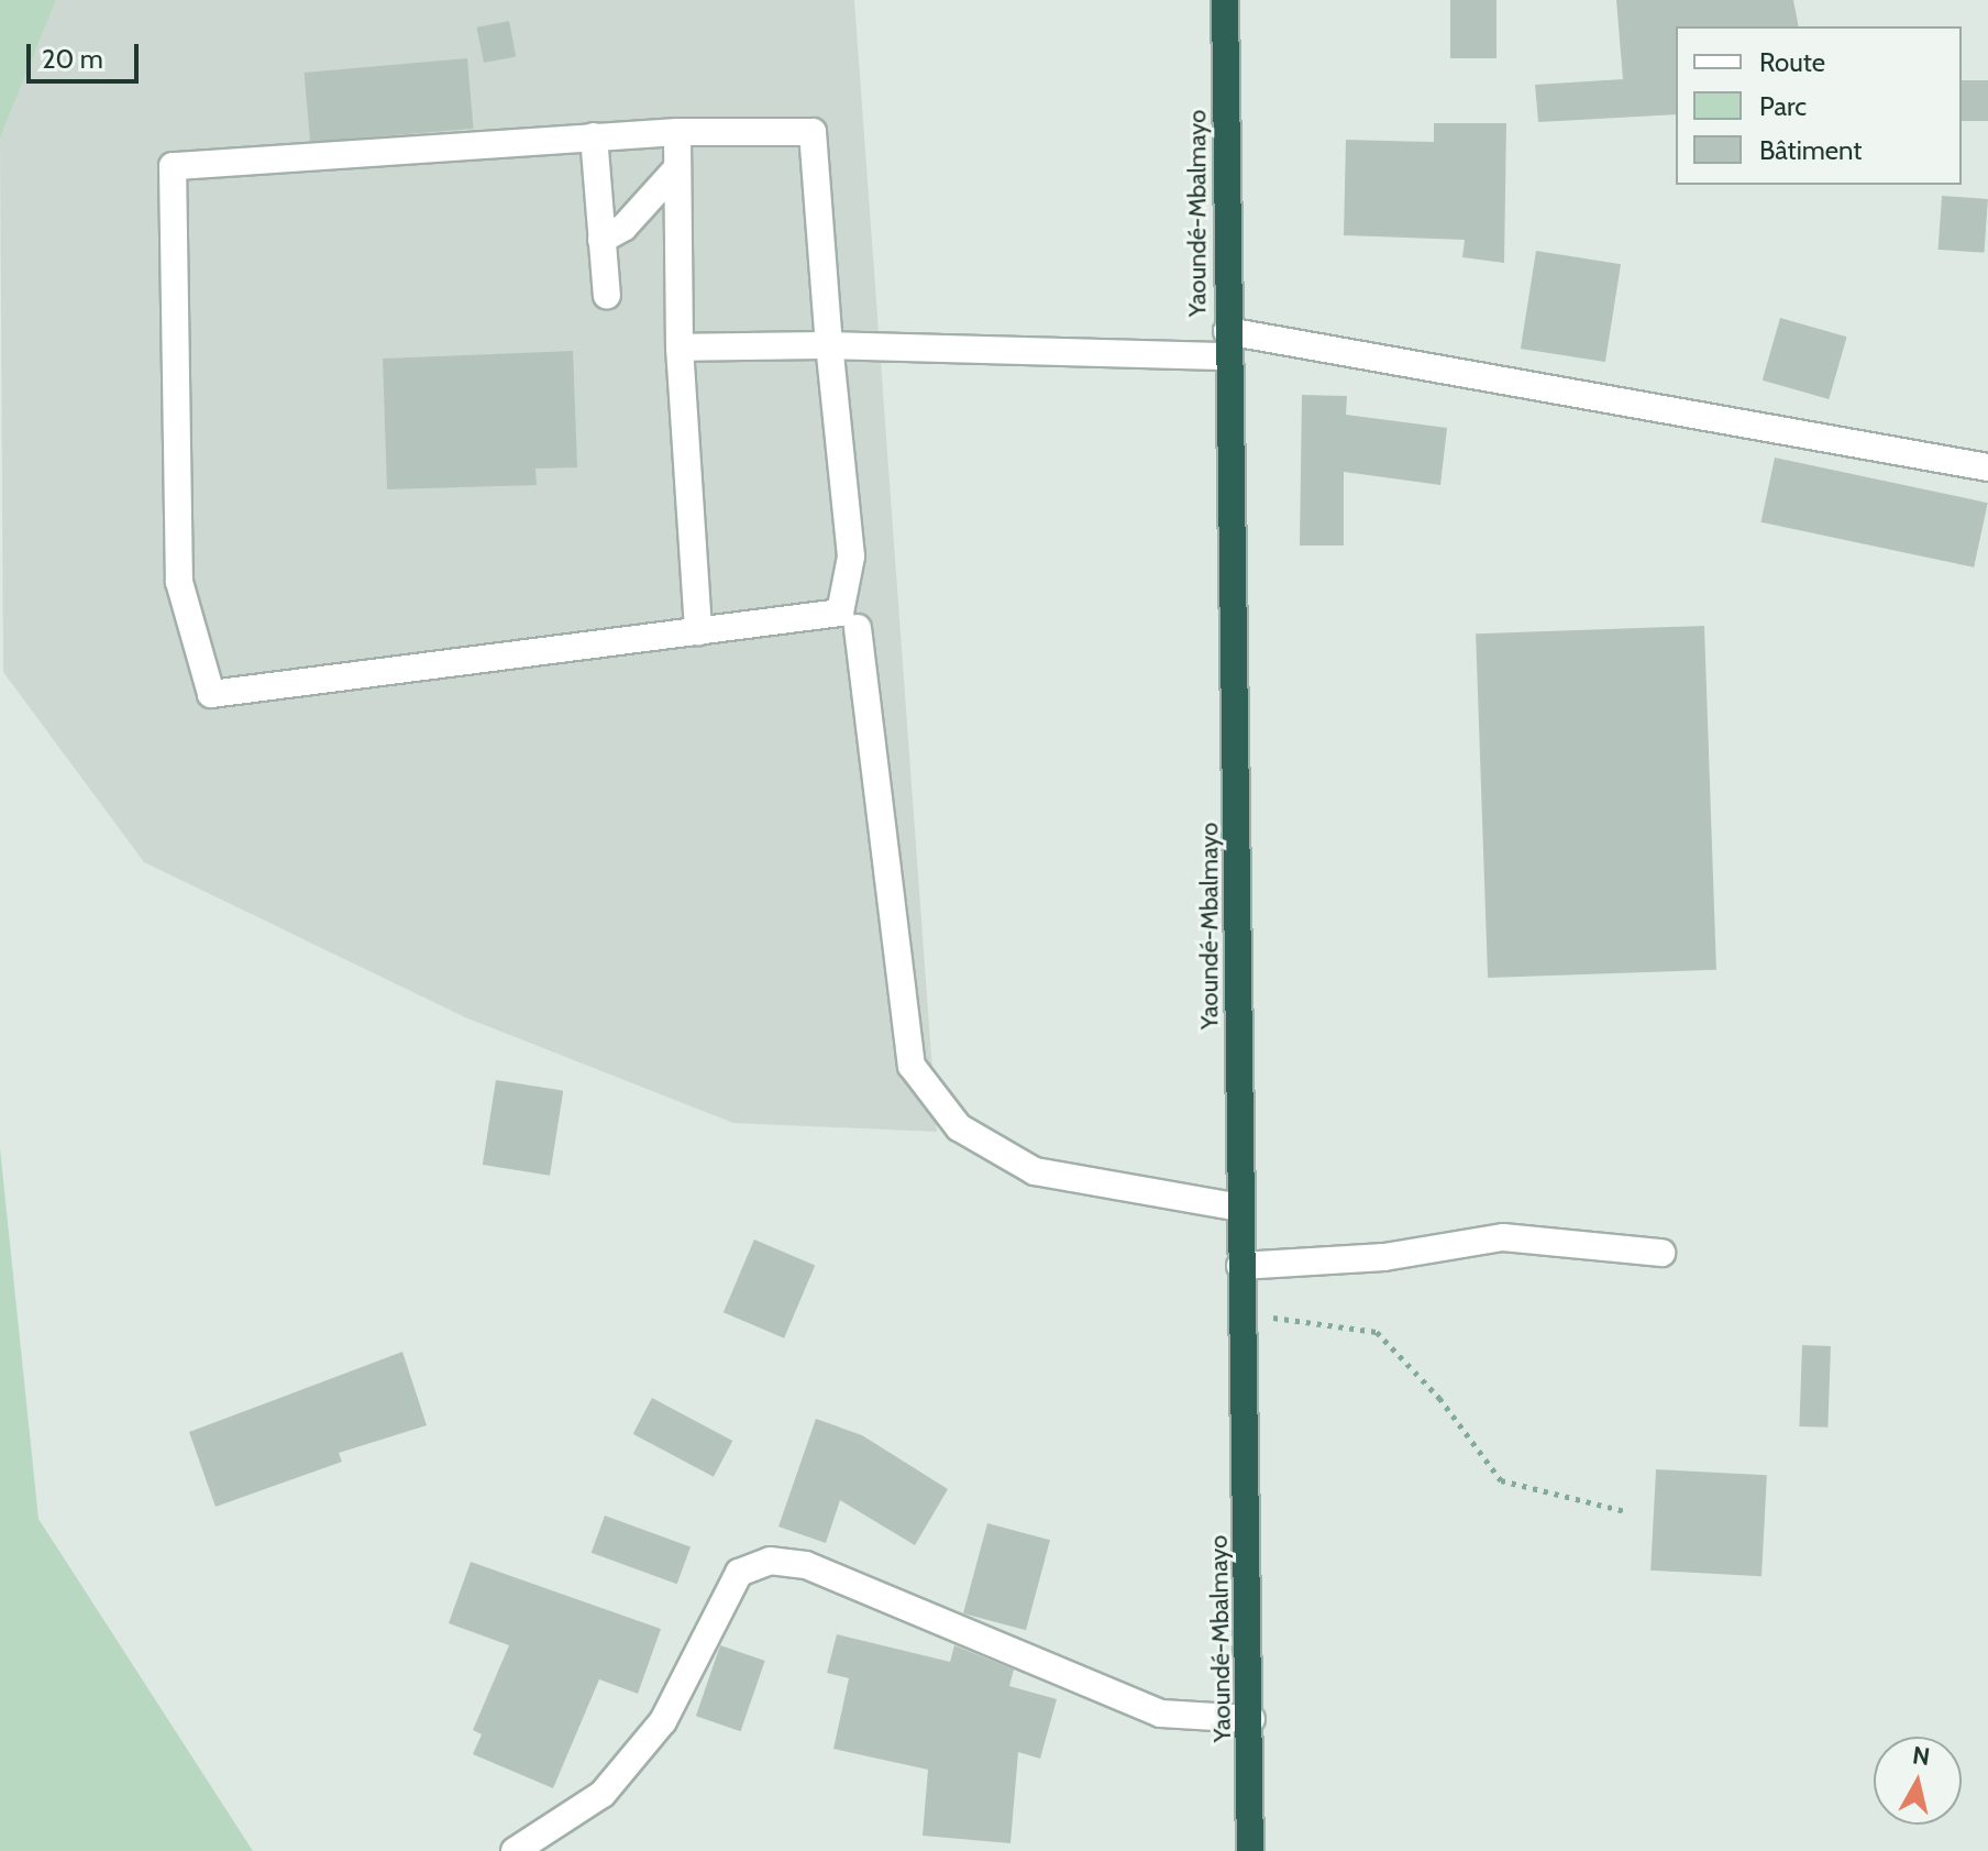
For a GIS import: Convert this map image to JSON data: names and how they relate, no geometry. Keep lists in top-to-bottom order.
{
  "streets": {
    "highway": ["Yaoundé-Mbalmayo"]
  },
  "legend": ["Route", "Parc", "Bâtiment"],
  "scale_bar": "20 m",
  "north": "top"
}
